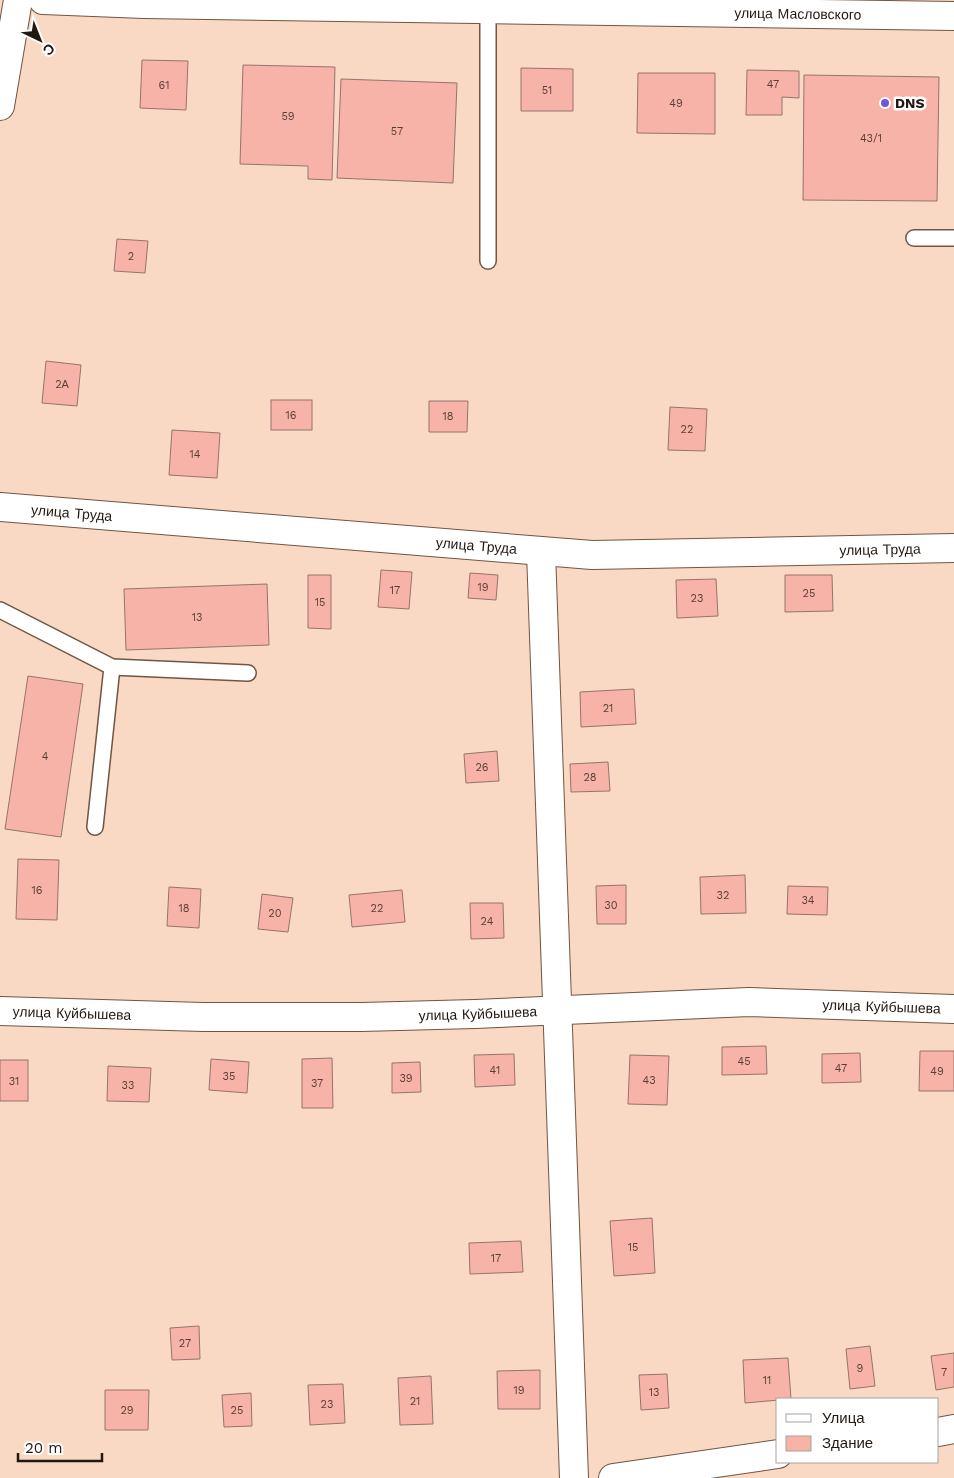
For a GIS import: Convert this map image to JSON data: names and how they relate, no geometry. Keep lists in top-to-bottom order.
{
  "streets": {
    "street": ["улица Масловского", "улица Труда", "улица Куйбышева"]
  },
  "places": ["DNS"],
  "house_numbers": [
    "47",
    "61",
    "51",
    "49",
    "59",
    "57",
    "43/1",
    "2",
    "2А",
    "16",
    "18",
    "22",
    "14",
    "19",
    "17",
    "25",
    "23",
    "15",
    "13",
    "21",
    "4",
    "26",
    "28",
    "16",
    "32",
    "34",
    "30",
    "18",
    "22",
    "20",
    "24",
    "45",
    "47",
    "41",
    "49",
    "35",
    "39",
    "43",
    "31",
    "37",
    "33",
    "15",
    "17",
    "27",
    "9",
    "7",
    "11",
    "19",
    "13",
    "21",
    "23",
    "29",
    "25"
  ],
  "legend": ["Улица", "Здание"],
  "scale_bar": "20 m",
  "north": "bottom right"
}
